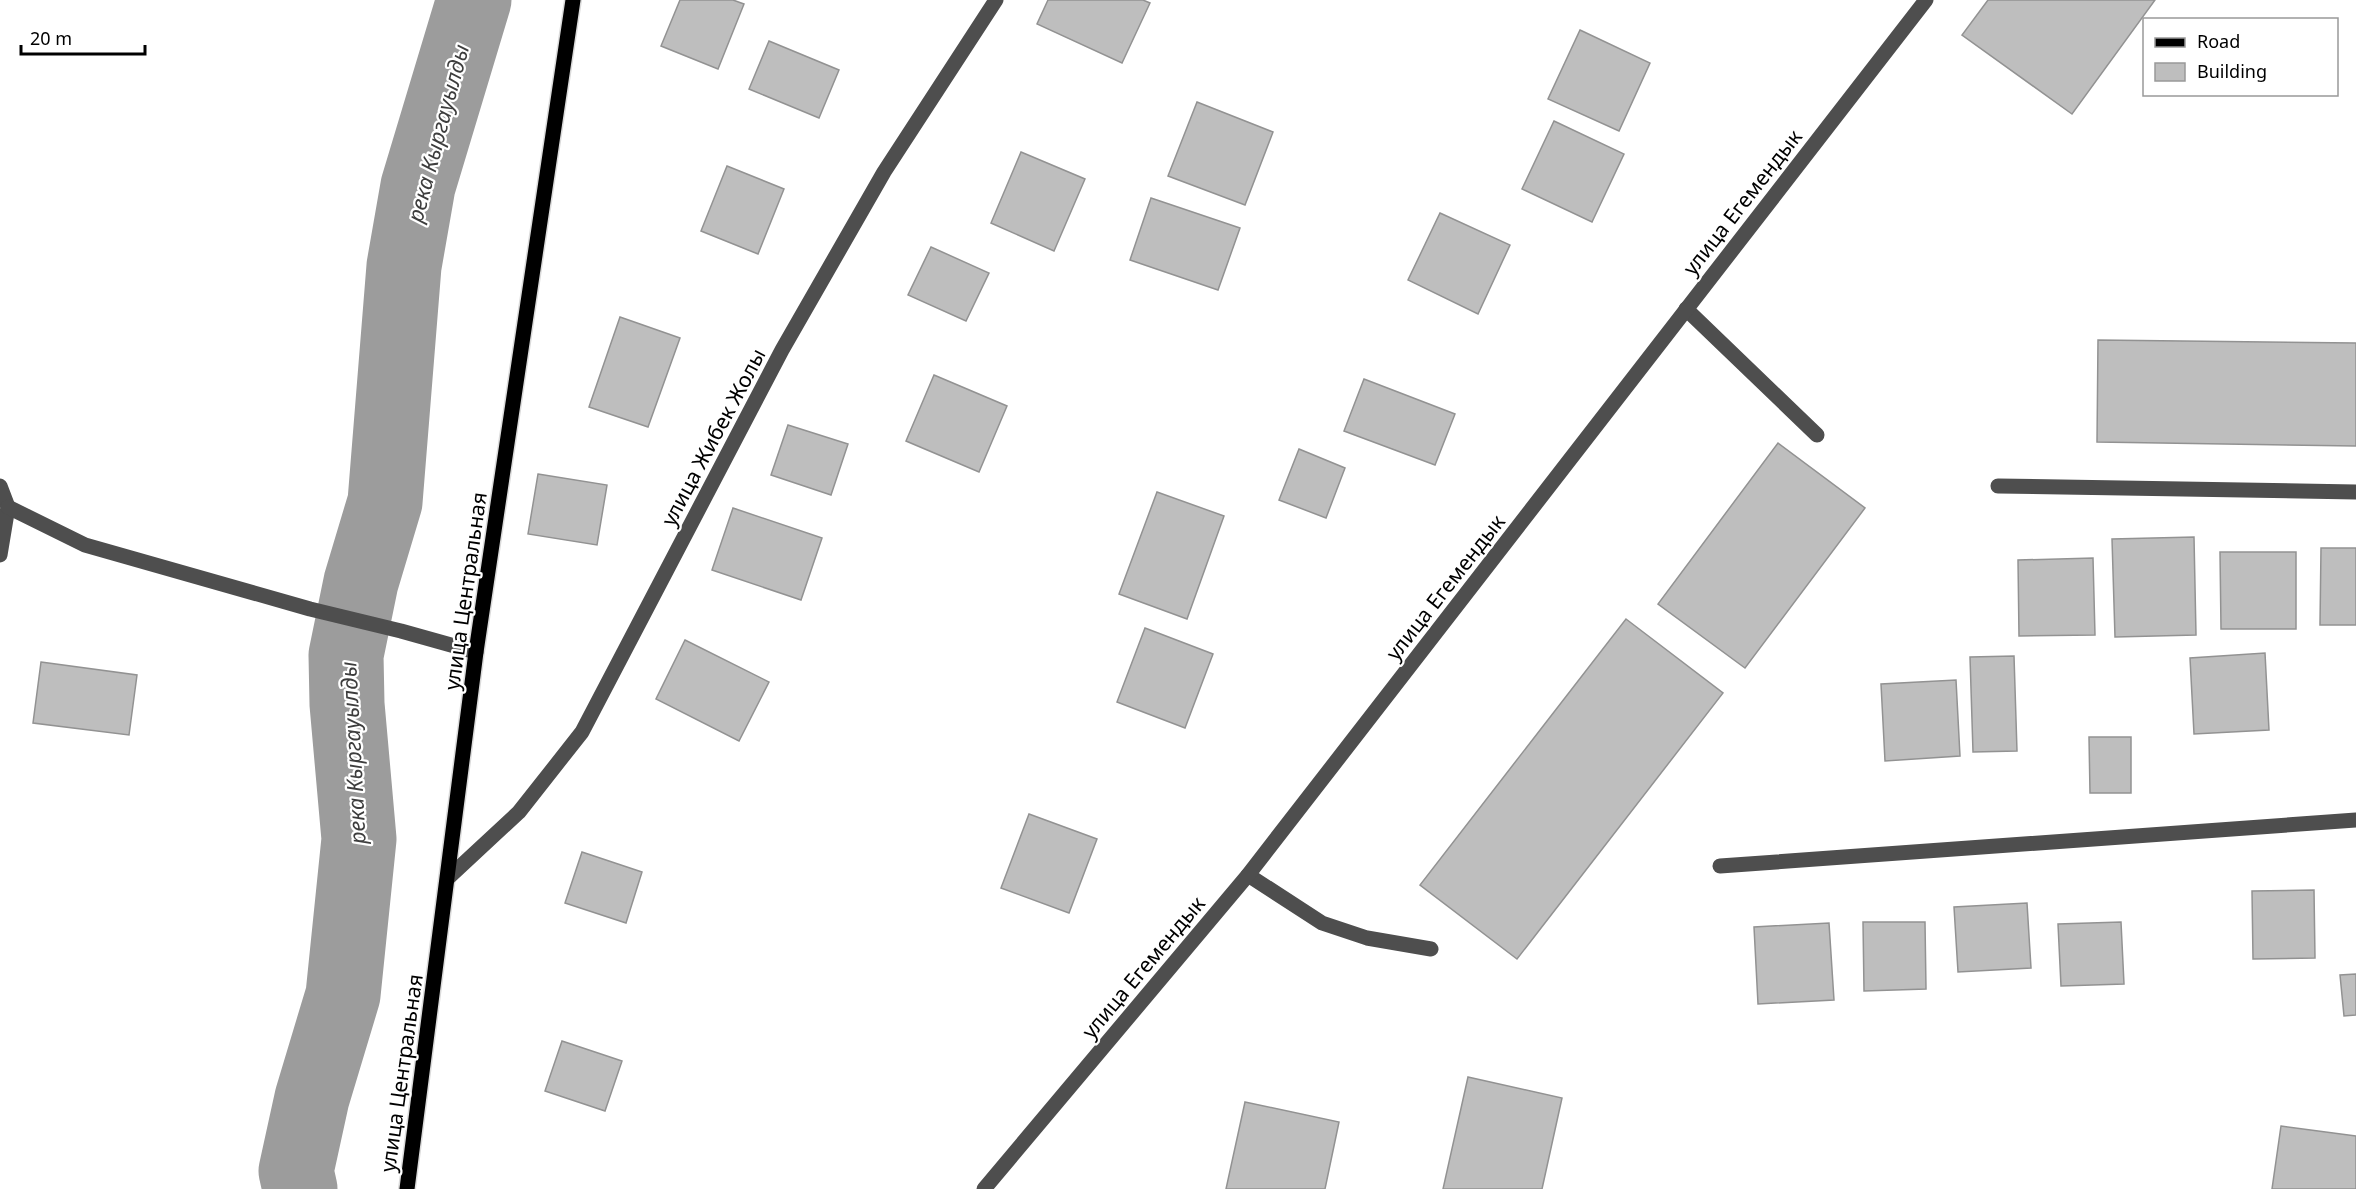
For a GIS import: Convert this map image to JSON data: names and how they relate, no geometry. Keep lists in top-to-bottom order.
{
  "streets": {
    "main road": ["улица Центральная"],
    "street": ["улица Егемендык", "улица Жибек Жолы"]
  },
  "crossings": [
    ["улица Жибек Жолы", "улица Центральная"]
  ],
  "water": ["река Кыргауылды"],
  "legend": ["Road", "Building"],
  "scale_bar": "20 m"
}
